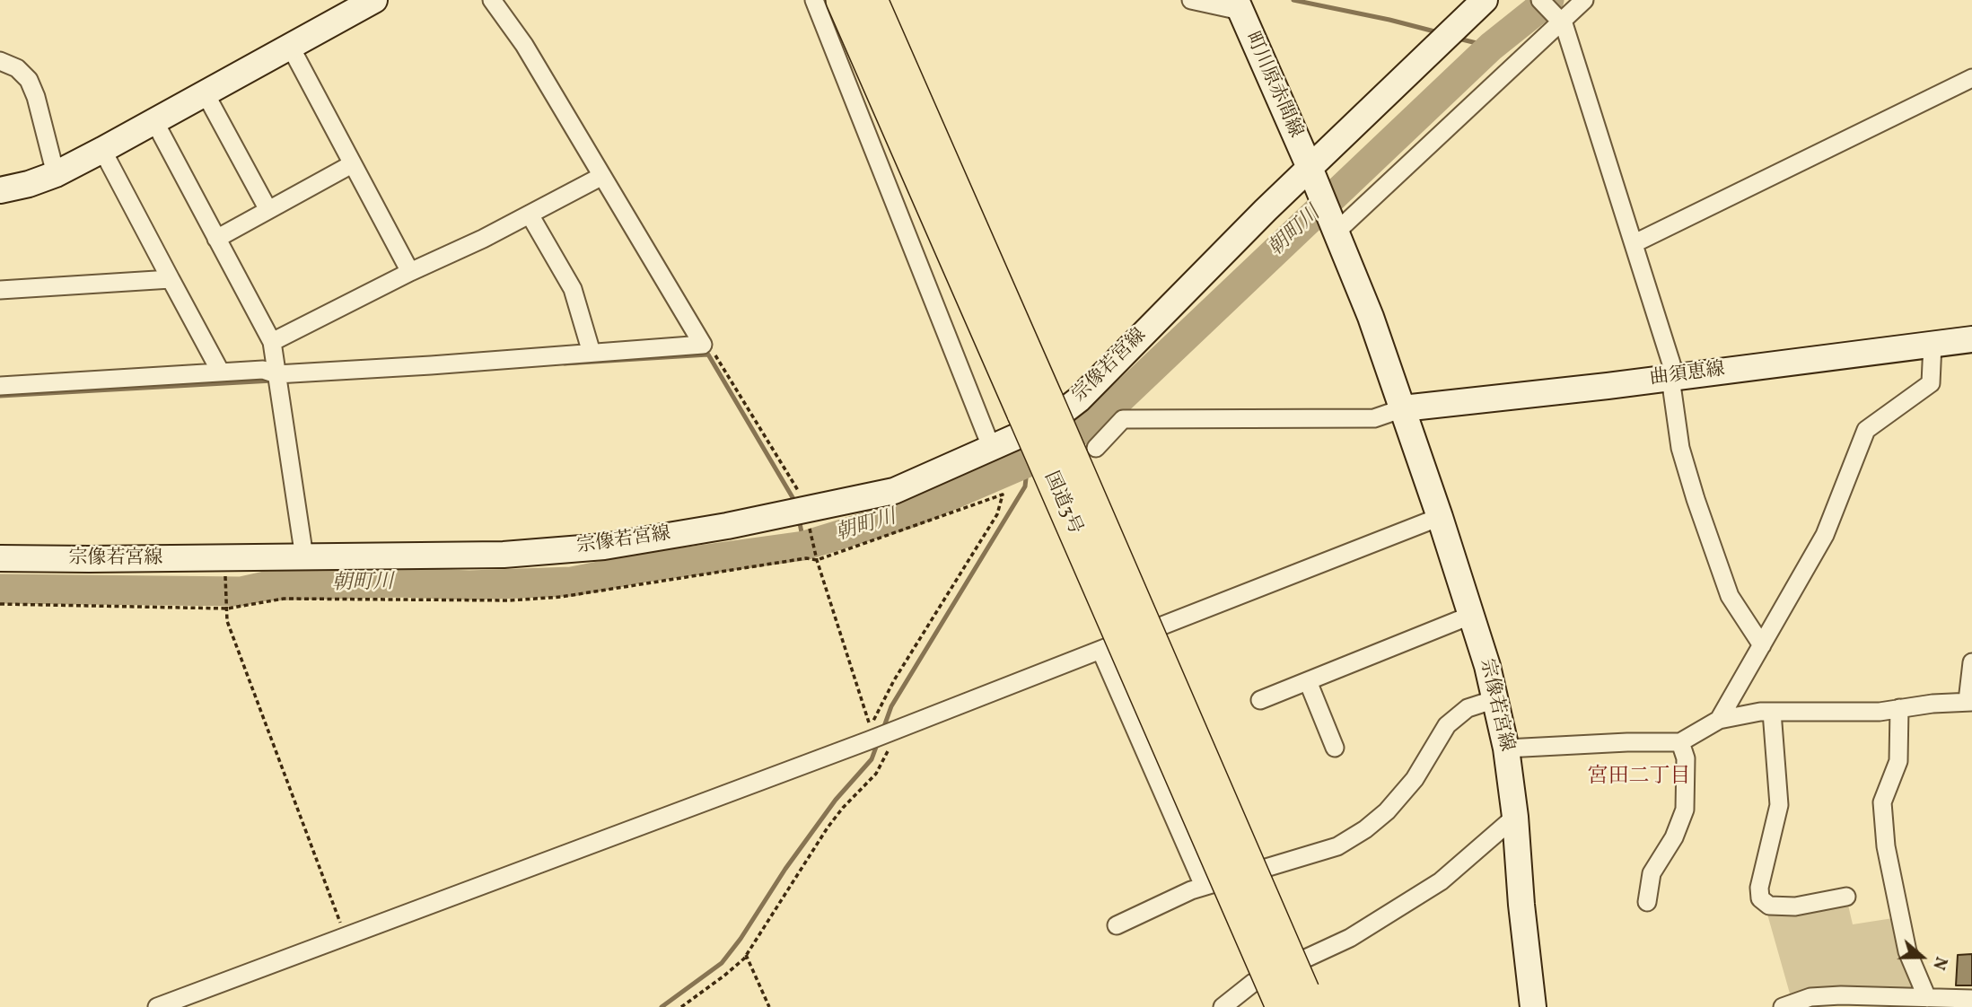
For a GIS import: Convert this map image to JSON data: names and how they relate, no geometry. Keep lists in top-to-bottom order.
{
  "streets": {
    "highway": ["国道3号"],
    "main road": ["町川原赤間線", "宗像若宮線", "曲須恵線"]
  },
  "crossings": [
    ["町川原赤間線", "宗像若宮線"],
    ["宗像若宮線", "曲須恵線"]
  ],
  "districts": ["宮田二丁目"],
  "water": ["朝町川"],
  "north": "right"
}
